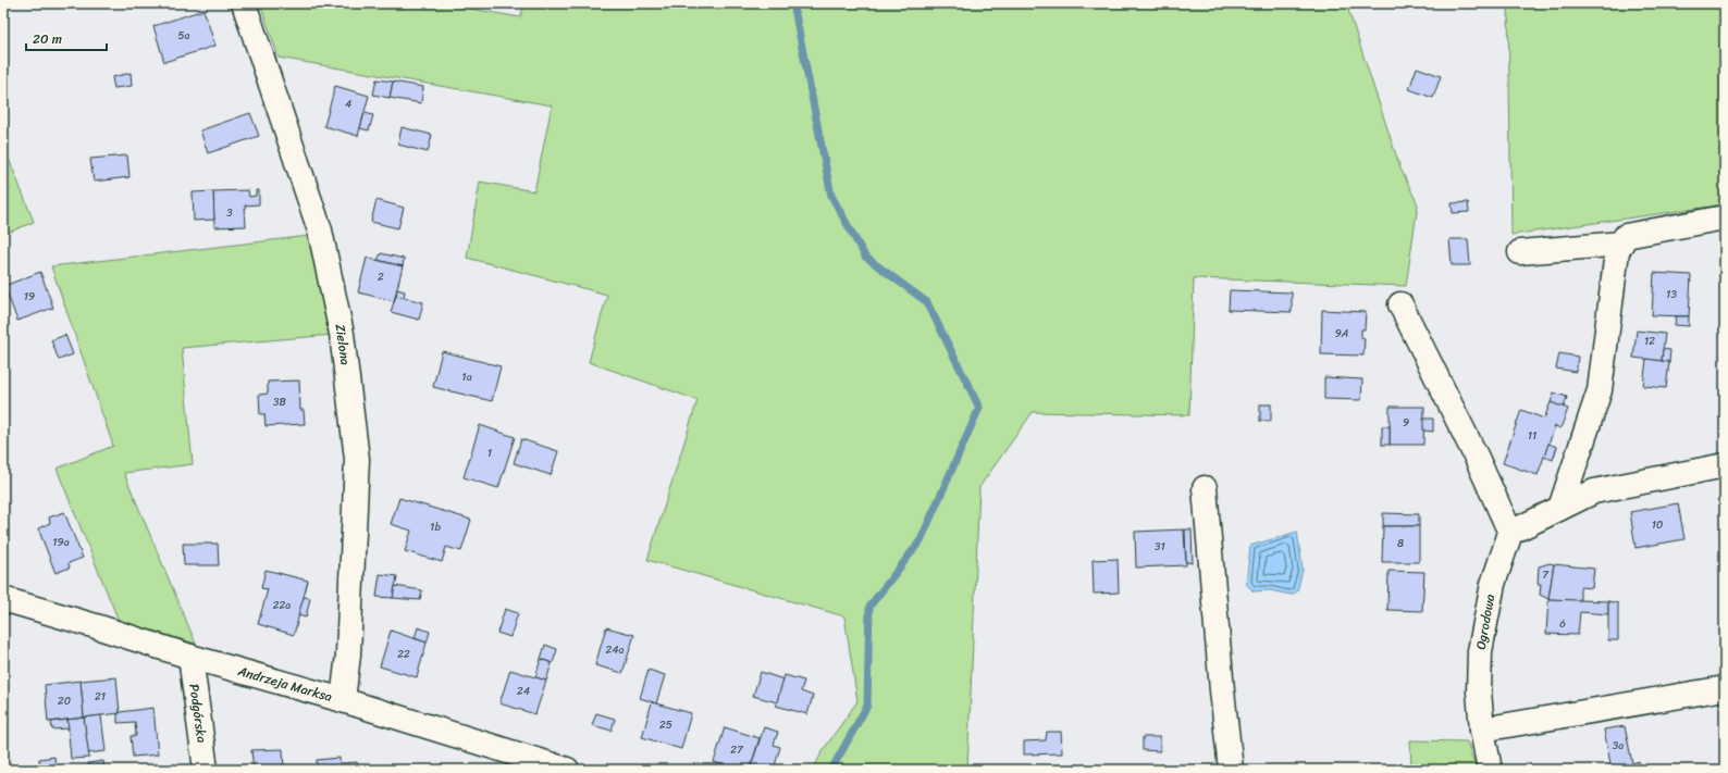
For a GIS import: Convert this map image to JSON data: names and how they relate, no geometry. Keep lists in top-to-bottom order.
{
  "streets": {
    "street": [
      "Zielona",
      "Ogrodowa",
      "Andrzeja Marksa",
      "Podgórska"
    ]
  },
  "crossings": [
    ["Zielona", "Andrzeja Marksa"],
    ["Andrzeja Marksa", "Podgórska"]
  ],
  "house_numbers": [
    "5a",
    "4",
    "3",
    "2",
    "13",
    "19",
    "9A",
    "12",
    "1a",
    "3B",
    "9",
    "11",
    "1",
    "10",
    "1b",
    "19a",
    "8",
    "31",
    "7",
    "22a",
    "6",
    "24a",
    "22",
    "24",
    "21",
    "20",
    "25",
    "3a",
    "27"
  ],
  "scale_bar": "20 m"
}
